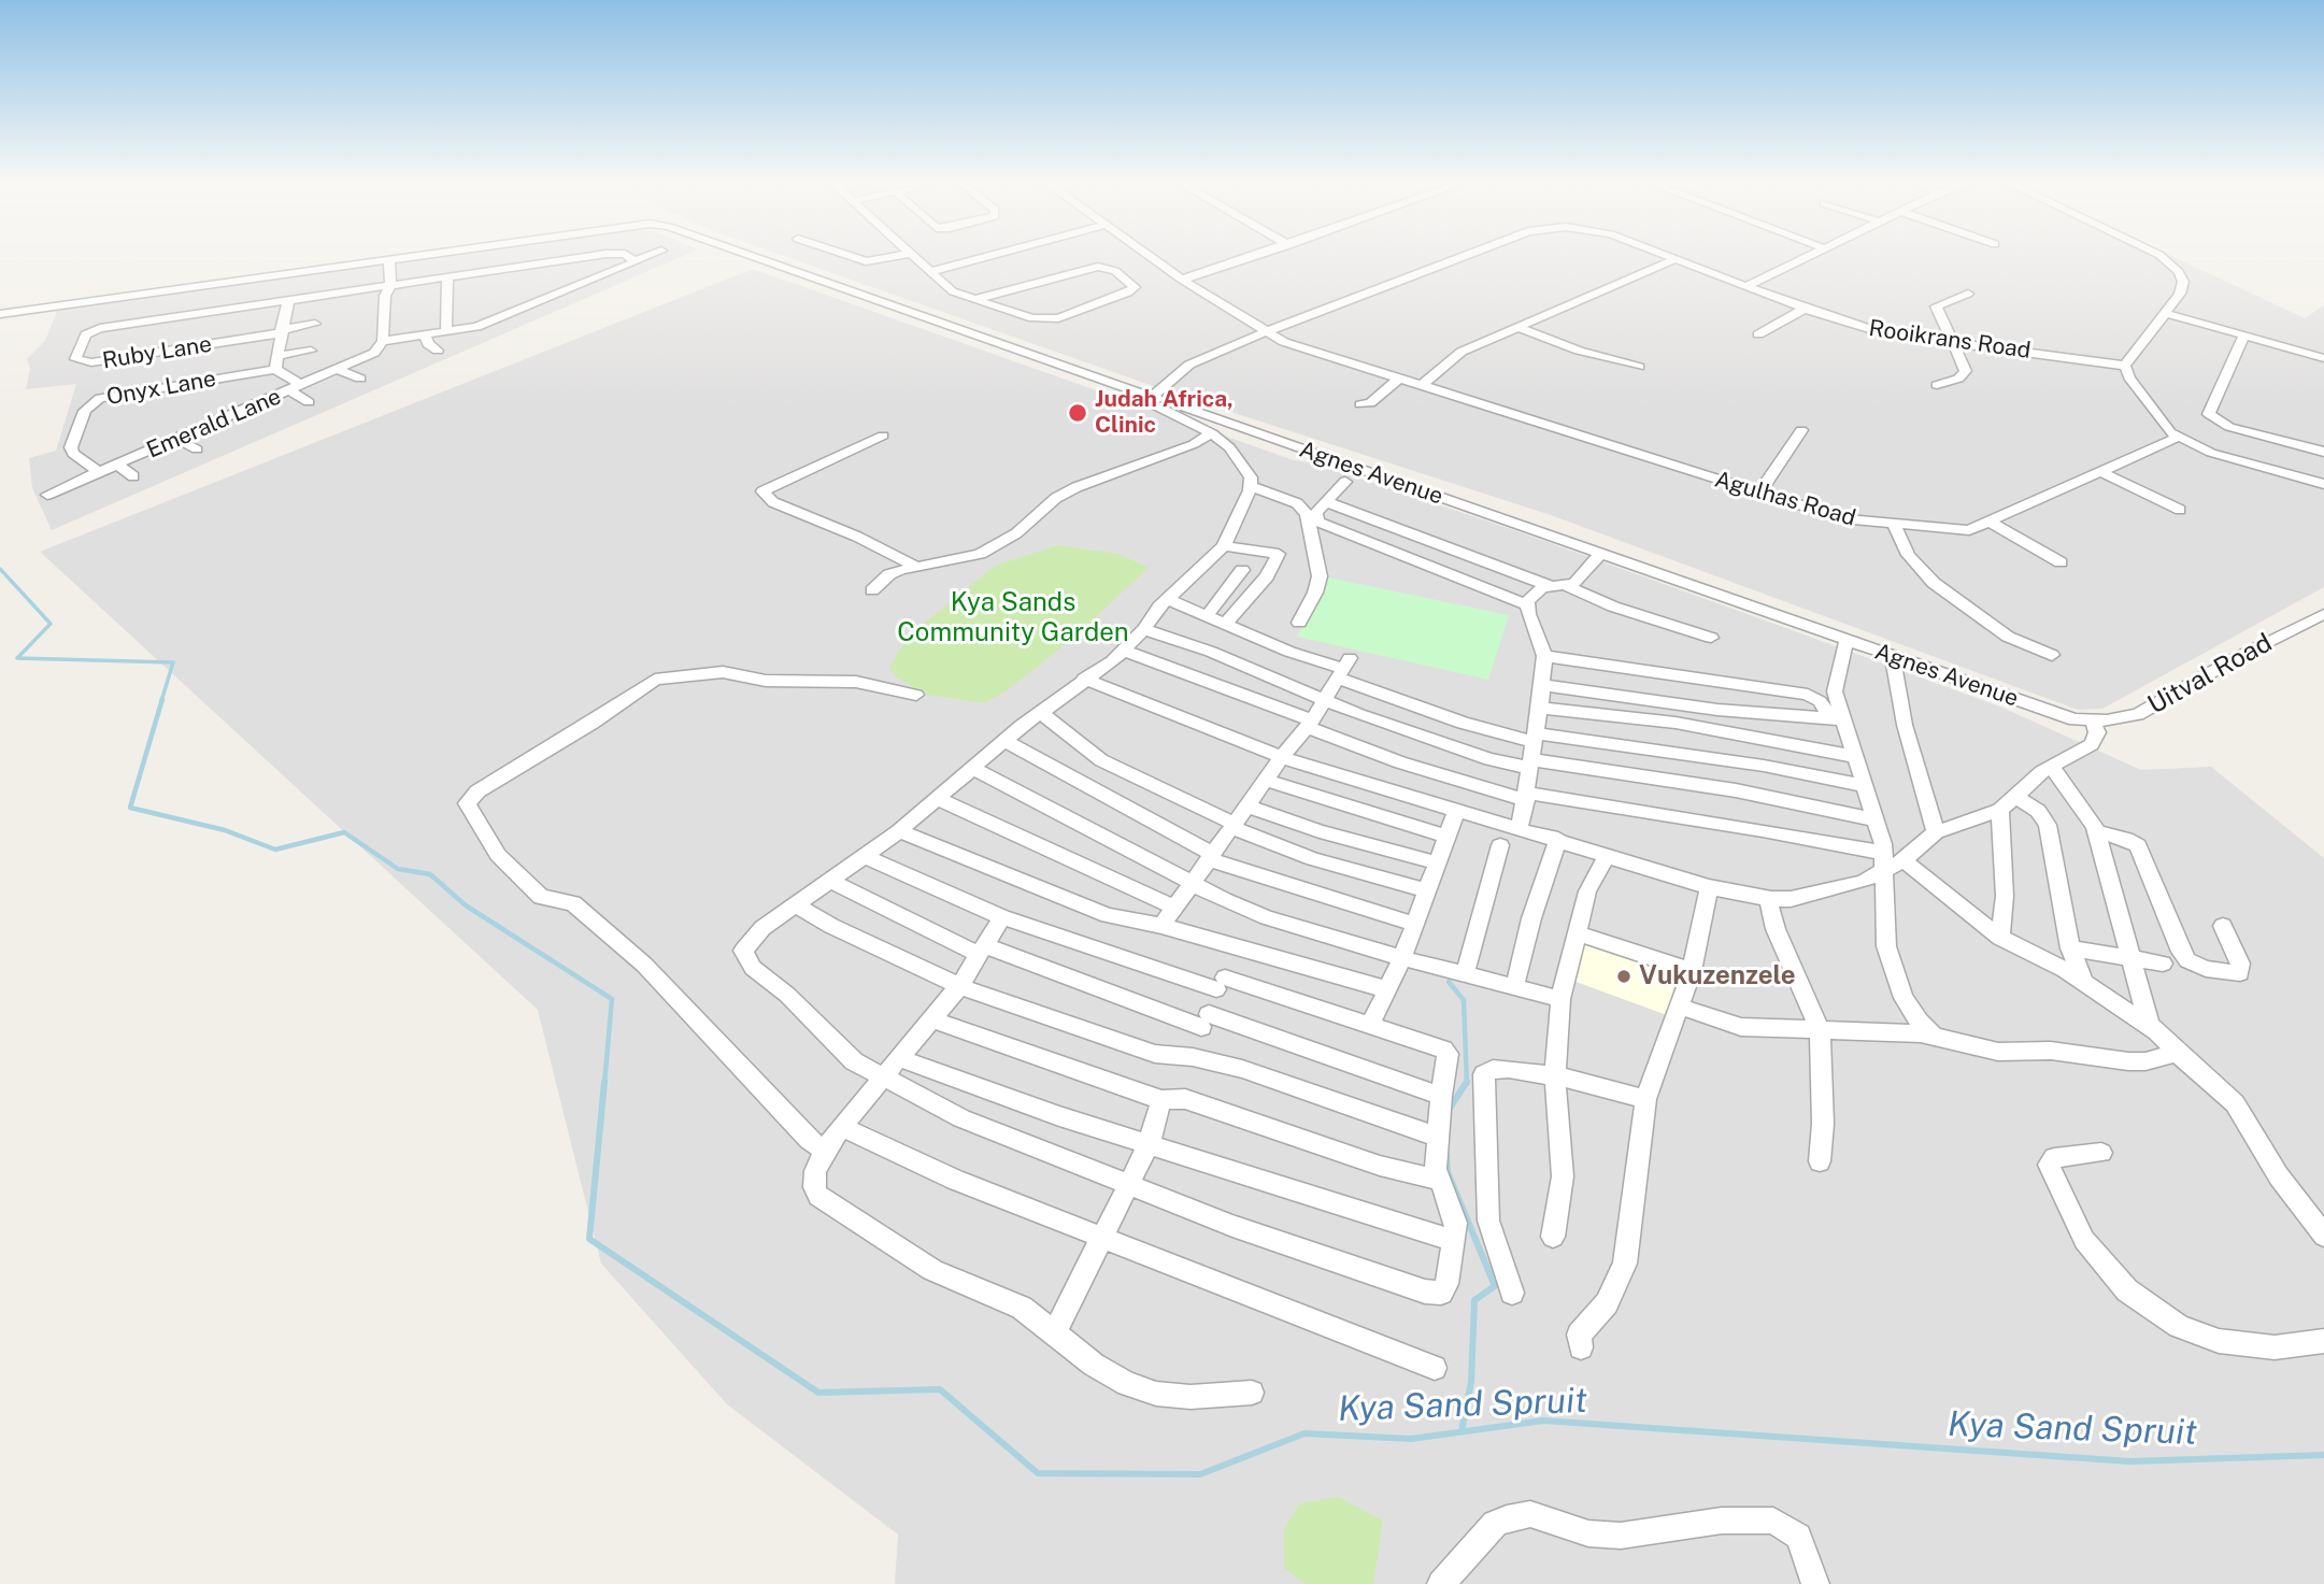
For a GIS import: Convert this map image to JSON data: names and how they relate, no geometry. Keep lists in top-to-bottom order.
{
  "streets": {
    "street": [
      "Rooikrans Road",
      "Ruby Lane",
      "Onyx Lane",
      "Emerald Lane",
      "Agnes Avenue",
      "Agulhas Road",
      "Uitval Road"
    ]
  },
  "crossings": [
    ["Rooikrans Road", "Agnes Avenue"],
    ["Rooikrans Road", "Agulhas Road"],
    ["Onyx Lane", "Emerald Lane"],
    ["Agnes Avenue", "Uitval Road"]
  ],
  "water": ["Kya Sand Spruit"],
  "parks": ["Kya Sands Community Garden"],
  "places": ["Judah Africa, Clinic", "Vukuzenzele"]
}
